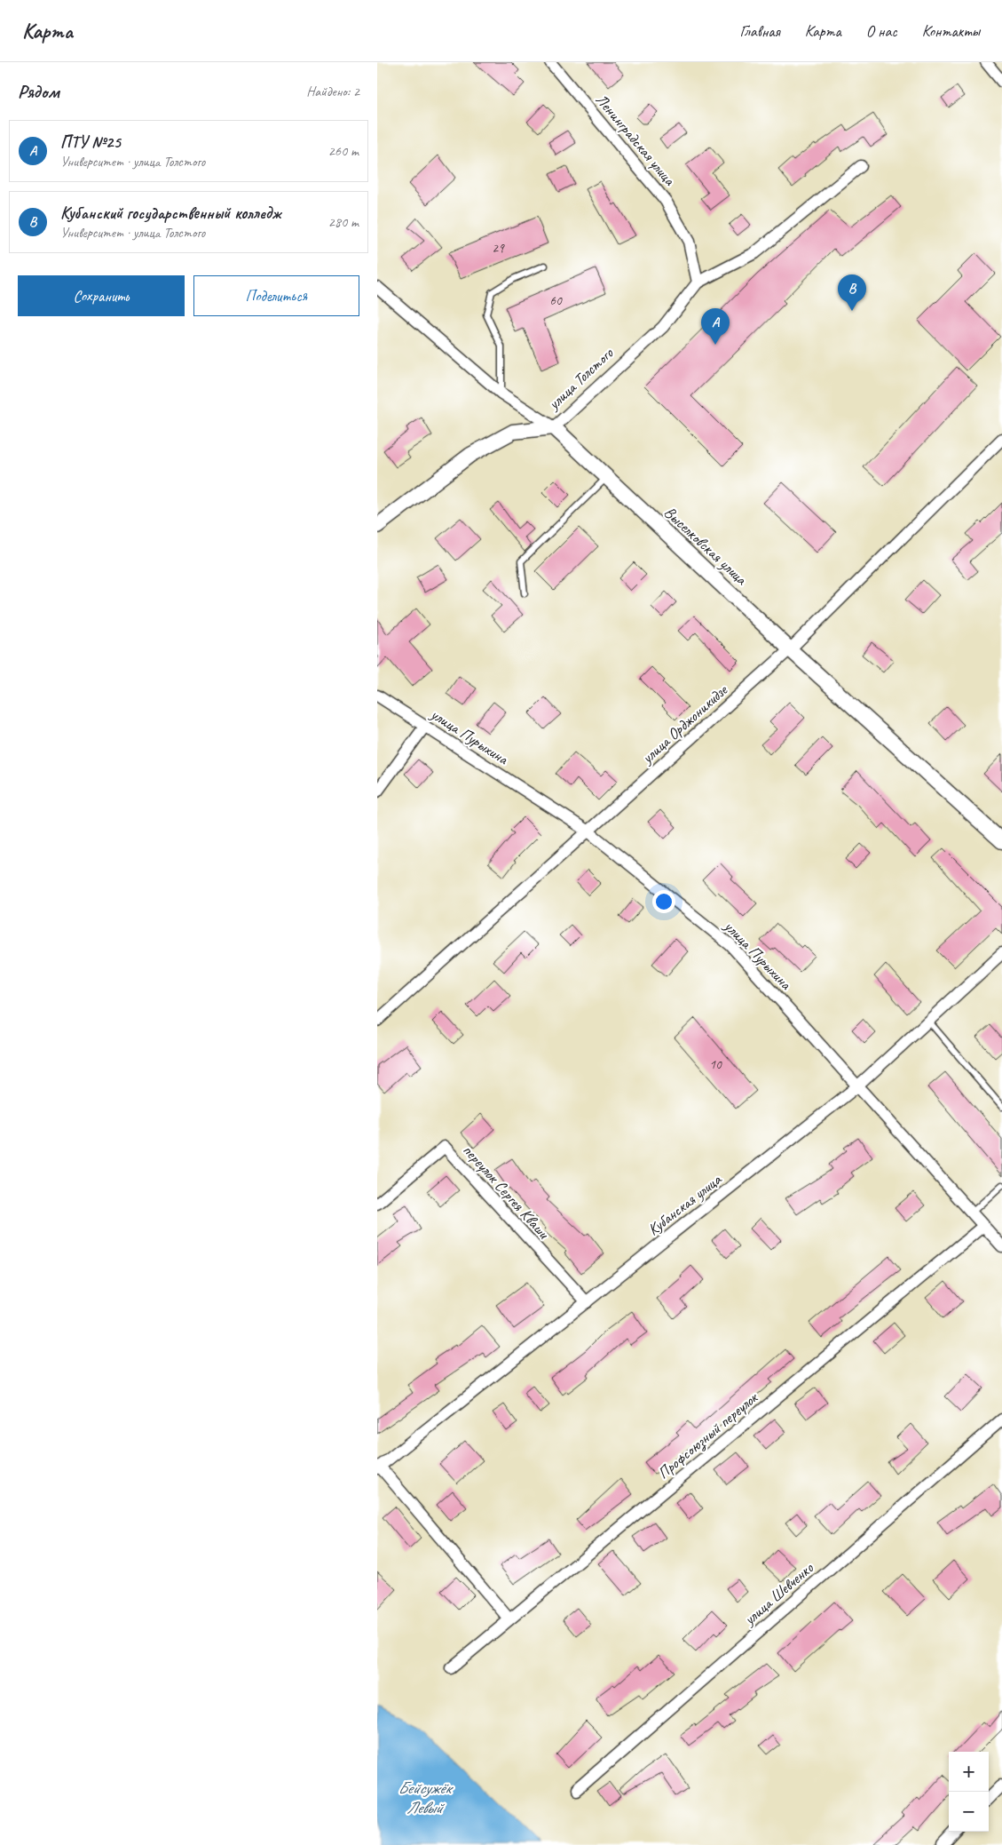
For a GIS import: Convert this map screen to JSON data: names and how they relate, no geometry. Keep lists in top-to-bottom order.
{
  "streets": {
    "street": [
      "Ленинградская улица",
      "улица Толстого",
      "Выселковская улица",
      "улица Орджоникидзе",
      "улица Пурыхина",
      "переулок Сергея Кваши",
      "Кубанская улица",
      "Профсоюзный переулок",
      "улица Шевченко"
    ]
  },
  "crossings": [
    ["Ленинградская улица", "улица Толстого"],
    ["улица Толстого", "Выселковская улица"],
    ["Выселковская улица", "улица Орджоникидзе"],
    ["улица Орджоникидзе", "улица Пурыхина"],
    ["улица Пурыхина", "Кубанская улица"],
    ["улица Пурыхина", "Профсоюзный переулок"],
    ["переулок Сергея Кваши", "Кубанская улица"]
  ],
  "water": ["Бейсужёк Левый"],
  "house_numbers": ["29", "60", "10"],
  "page": {
    "header": "Карта",
    "nav": [
      "Главная",
      "Карта",
      "О нас",
      "Контакты"
    ],
    "heading": ["Рядом", "Найдено: 2"],
    "list": [
      {
        "mark": "A",
        "name": "ПТУ №25",
        "note": "Университет · улица Толстого",
        "value": "260 m"
      },
      {
        "mark": "B",
        "name": "Кубанский государственный колледж",
        "note": "Университет · улица Толстого",
        "value": "280 m"
      }
    ],
    "buttons": ["Сохранить", "Поделиться"],
    "pins": ["B", "A"],
    "map_buttons": ["+", "−"]
  }
}
